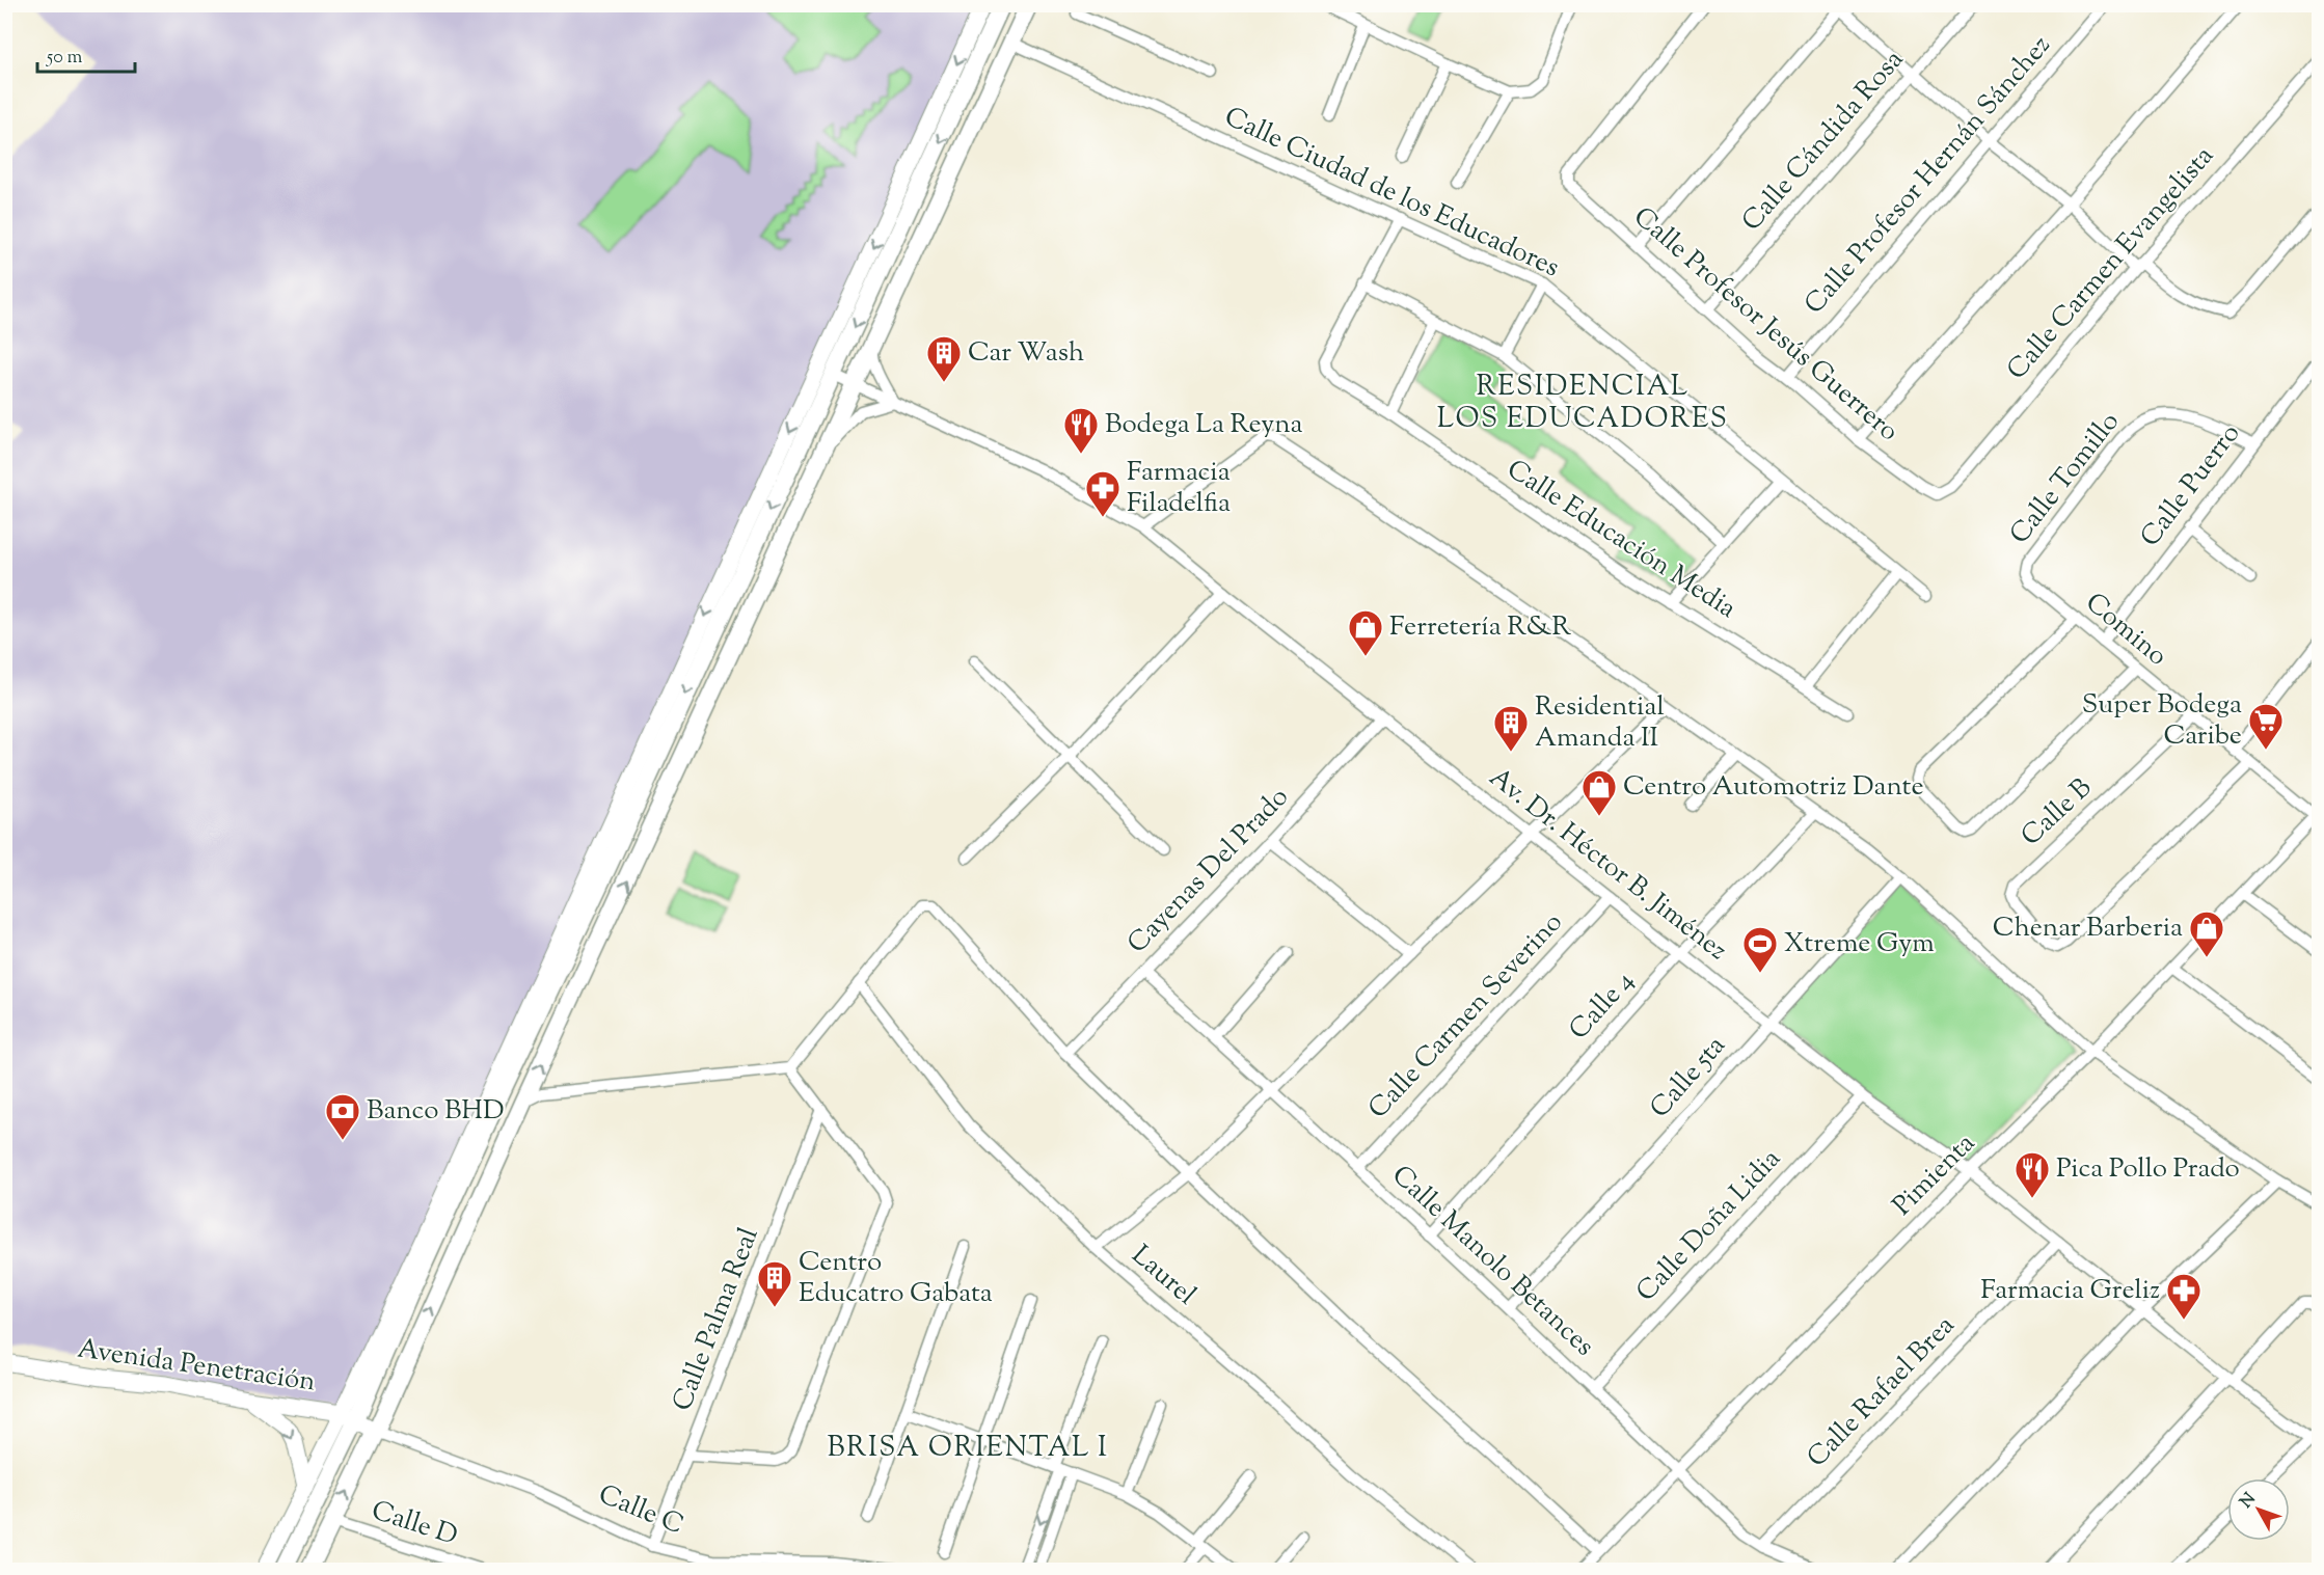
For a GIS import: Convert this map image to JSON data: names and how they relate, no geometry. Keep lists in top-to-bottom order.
{
  "streets": {
    "street": [
      "Calle Cándida Rosa",
      "Calle Profesor Hernán Sánchez",
      "Calle Ciudad de los Educadores",
      "Calle Carmen Evangelista",
      "Calle Profesor Jesús Guerrero",
      "Calle Tomillo",
      "Calle Puerro",
      "Calle Educación Media",
      "Comino",
      "Calle B",
      "Av. Dr. Héctor B. Jiménez",
      "Cayenas Del Prado",
      "Calle 4",
      "Calle Carmen Severino",
      "Calle 5ta",
      "Pimienta",
      "Calle Doña Lidia",
      "Calle Manolo Betances",
      "Laurel",
      "Calle Palma Real",
      "Avenida Penetración",
      "Calle Rafael Brea",
      "Calle C",
      "Calle D"
    ]
  },
  "crossings": [
    ["Calle Cándida Rosa", "Calle Profesor Jesús Guerrero"],
    ["Calle Profesor Hernán Sánchez", "Calle Profesor Jesús Guerrero"],
    ["Calle Ciudad de los Educadores", "Calle Educación Media"],
    ["Calle Carmen Evangelista", "Calle Profesor Jesús Guerrero"],
    ["Calle Tomillo", "Calle Puerro"],
    ["Calle Tomillo", "Comino"],
    ["Calle Puerro", "Comino"],
    ["Comino", "Calle B"],
    ["Comino", "Pimienta"],
    ["Av. Dr. Héctor B. Jiménez", "Cayenas Del Prado"],
    ["Av. Dr. Héctor B. Jiménez", "Calle 4"],
    ["Av. Dr. Héctor B. Jiménez", "Calle Carmen Severino"],
    ["Av. Dr. Héctor B. Jiménez", "Calle 5ta"],
    ["Av. Dr. Héctor B. Jiménez", "Pimienta"],
    ["Av. Dr. Héctor B. Jiménez", "Calle Doña Lidia"],
    ["Av. Dr. Héctor B. Jiménez", "Calle Rafael Brea"],
    ["Cayenas Del Prado", "Calle Manolo Betances"],
    ["Calle 4", "Calle Manolo Betances"],
    ["Calle Carmen Severino", "Calle Manolo Betances"],
    ["Calle 5ta", "Calle Manolo Betances"],
    ["Pimienta", "Calle Manolo Betances"],
    ["Calle Doña Lidia", "Calle Manolo Betances"],
    ["Calle Manolo Betances", "Calle Rafael Brea"],
    ["Calle Palma Real", "Calle C"],
    ["Avenida Penetración", "Calle C"]
  ],
  "districts": ["RESIDENCIAL LOS EDUCADORES", "BRISA ORIENTAL I"],
  "places": {
    "building": ["Car Wash", "Residential Amanda II", "Centro Educatro Gabata"],
    "restaurant": ["Bodega La Reyna", "Pica Pollo Prado"],
    "pharmacy": ["Farmacia Filadelfia", "Farmacia Greliz"],
    "shop": ["Ferretería R&R", "Centro Automotriz Dante", "Chenar Barberia"],
    "supermarket": ["Super Bodega Caribe"],
    "sports": ["Xtreme Gym"],
    "bank": ["Banco BHD"]
  },
  "scale_bar": "50 m",
  "north": "top left"
}
